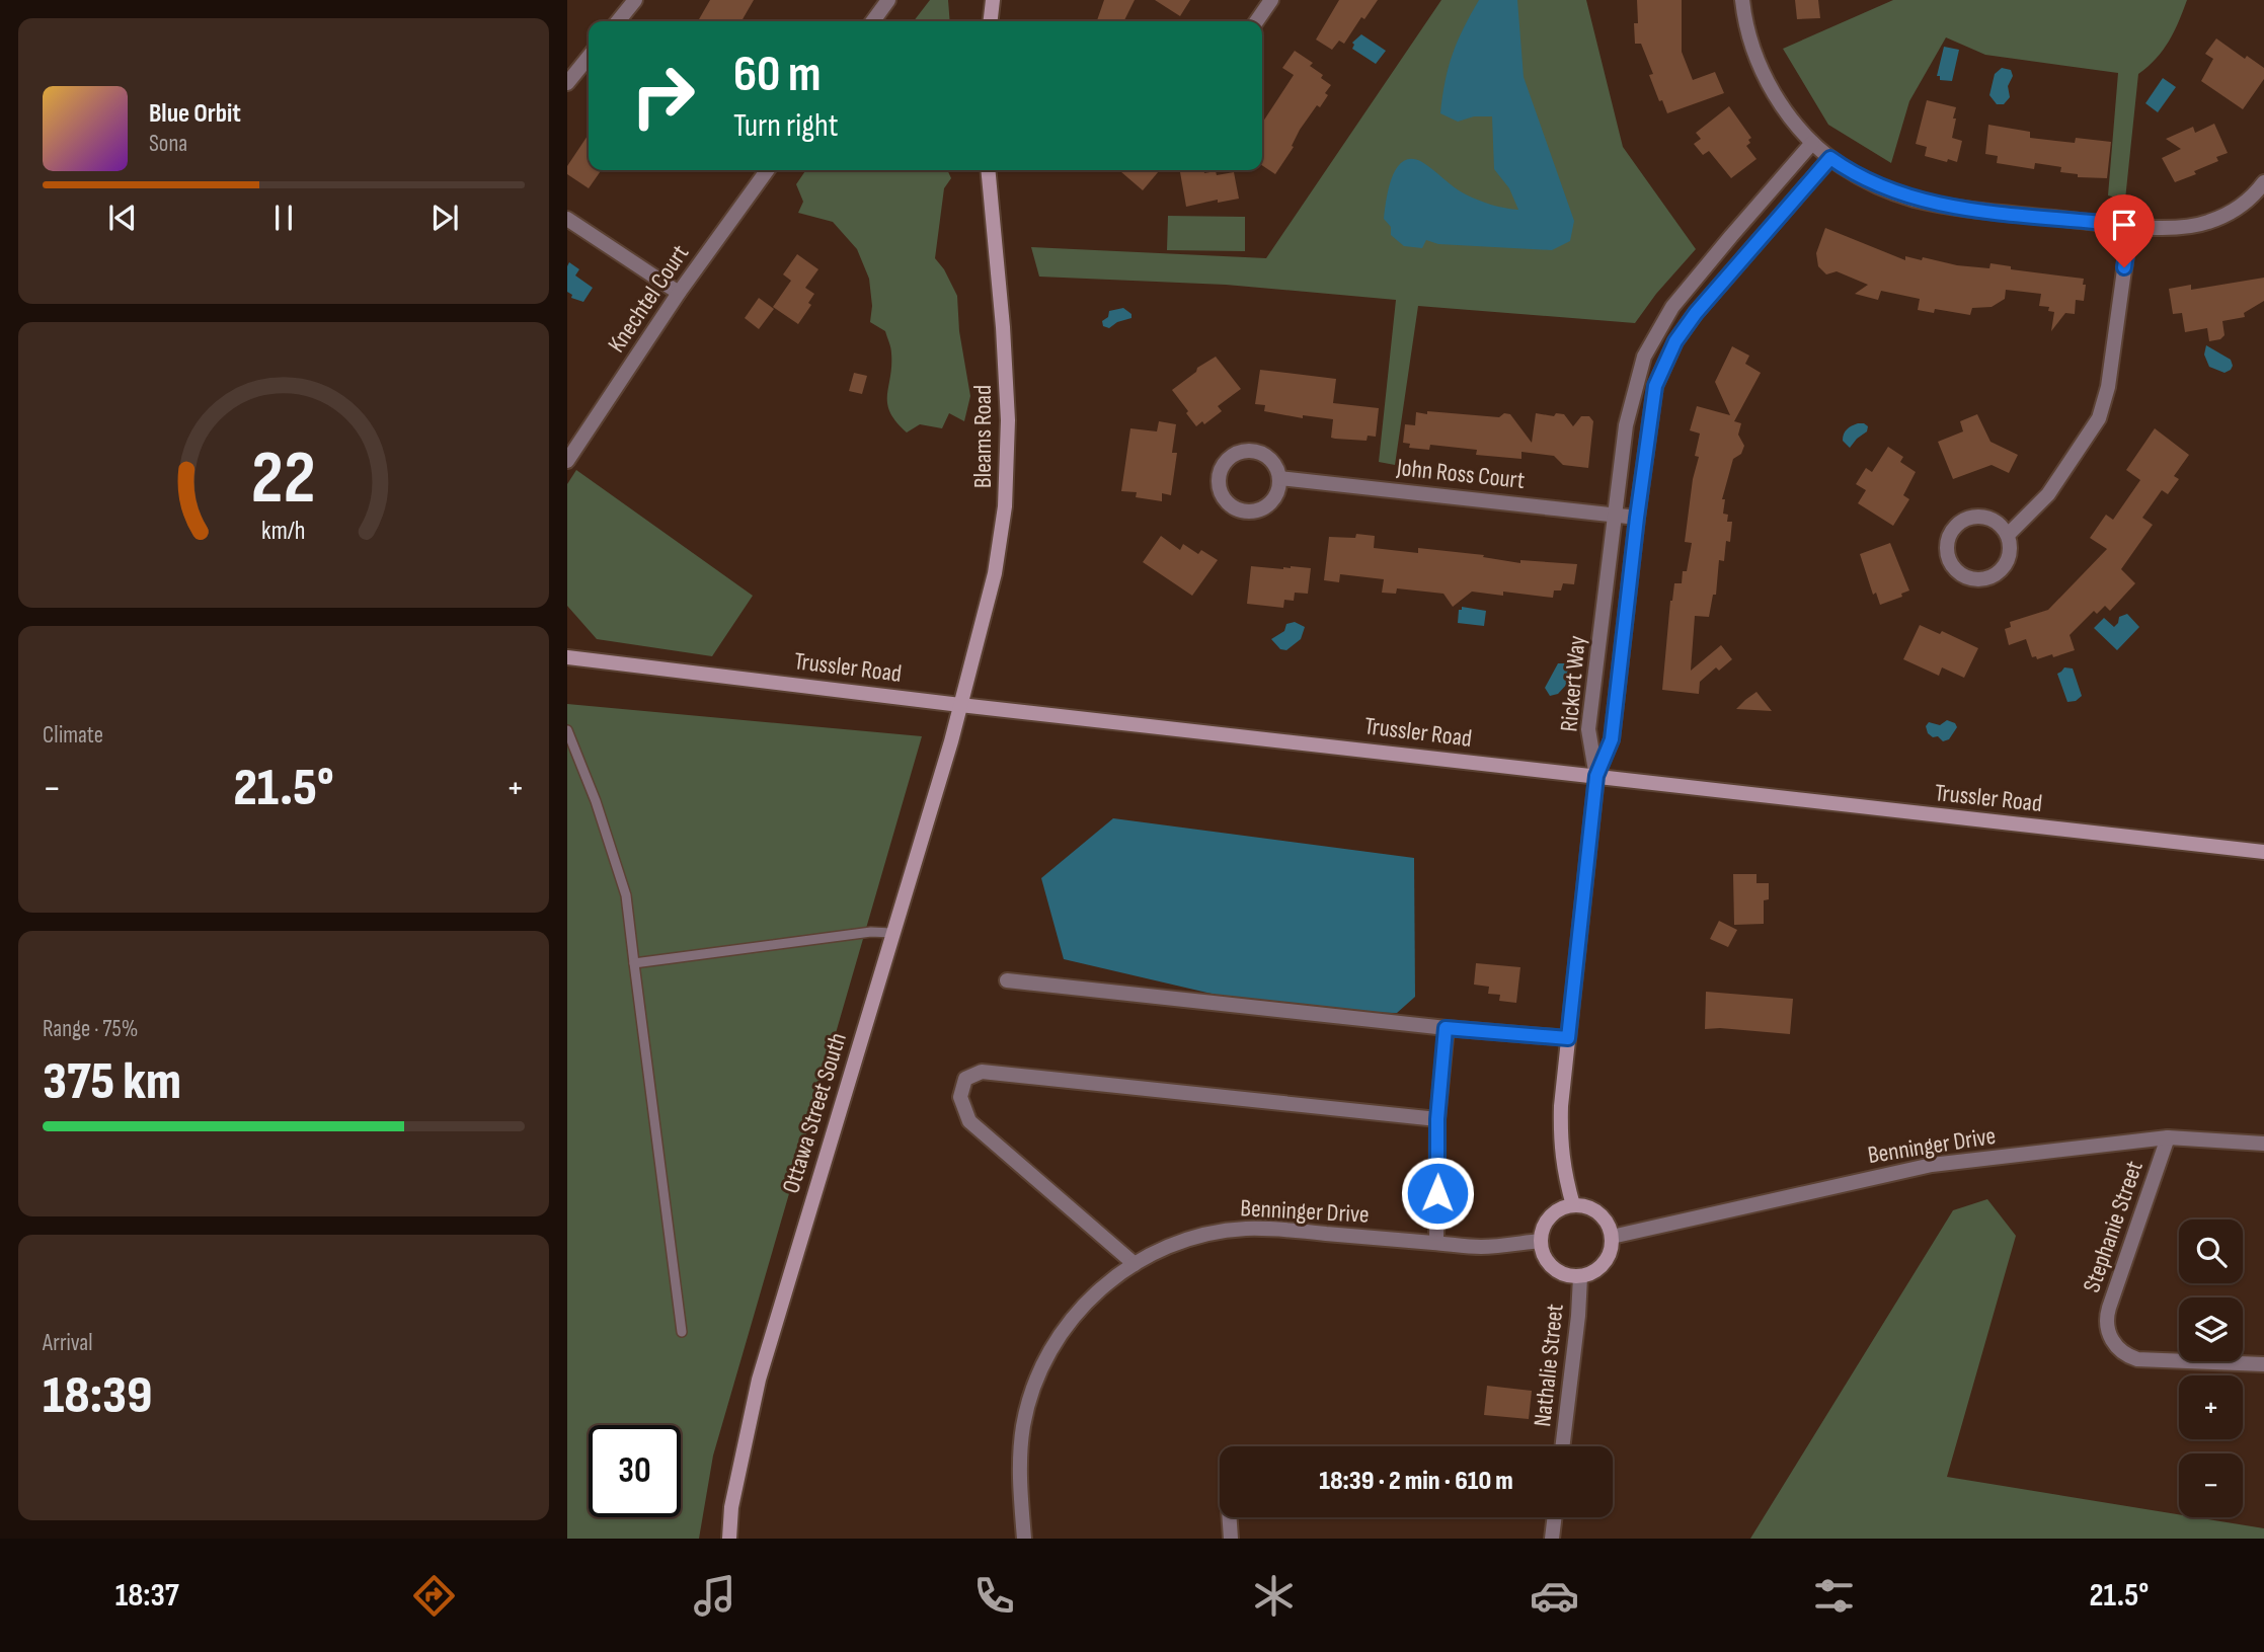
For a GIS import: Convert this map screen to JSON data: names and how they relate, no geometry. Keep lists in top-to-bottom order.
{
  "streets": {
    "main road": ["Bleams Road", "Trussler Road", "Ottawa Street South"],
    "street": [
      "Knechtel Court",
      "John Ross Court",
      "Rickert Way",
      "Benninger Drive",
      "Stephanie Street",
      "Nathalie Street"
    ]
  },
  "crossings": [
    ["Bleams Road", "Trussler Road"],
    ["Bleams Road", "Ottawa Street South"],
    ["John Ross Court", "Rickert Way"],
    ["Trussler Road", "Rickert Way"],
    ["Trussler Road", "Ottawa Street South"],
    ["Benninger Drive", "Stephanie Street"],
    ["Benninger Drive", "Nathalie Street"]
  ],
  "page": {
    "turn": ["60 m", "Turn right"],
    "song": ["Blue Orbit", "Sona"],
    "tile": [
      "Climate",
      ["Range · 75%", "375 km"],
      ["Arrival", "18:39"]
    ],
    "heat": ["−", "21.5°", "+"],
    "map_buttons": ["+", "−"],
    "limit": "30",
    "trip": "18:39 · 2 min · 610 m",
    "tabs": ["18:37", "21.5°"],
    "gauge": ["22", "km/h"]
  }
}
